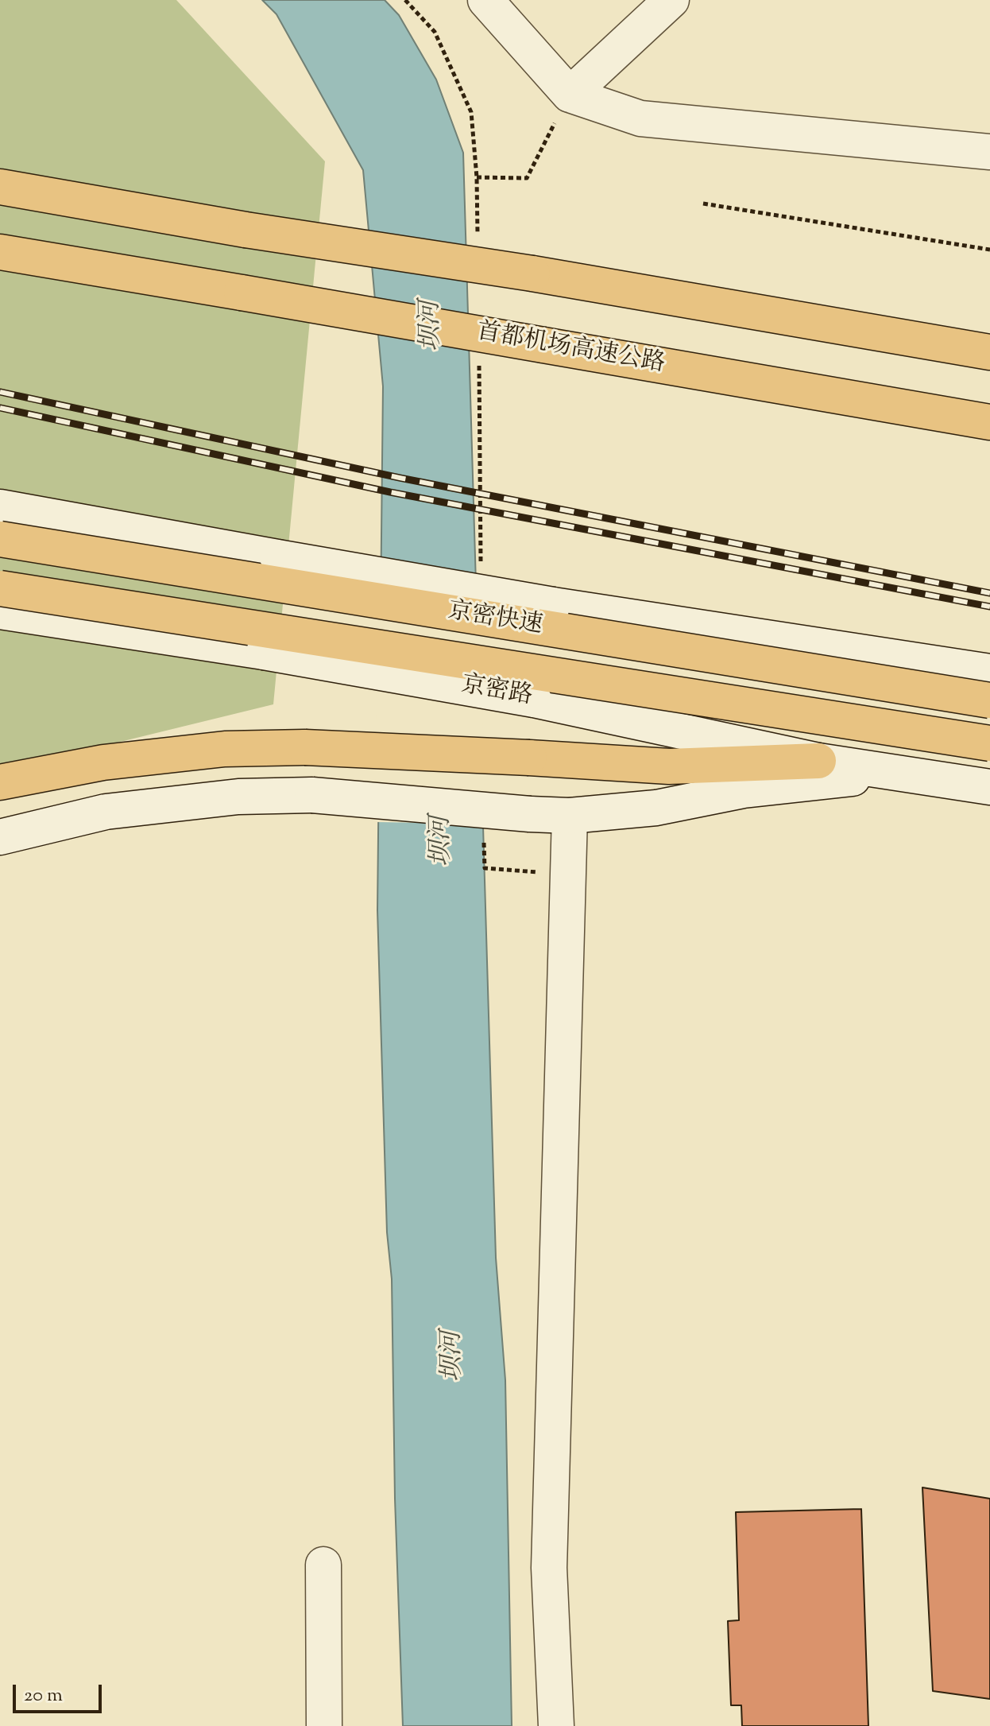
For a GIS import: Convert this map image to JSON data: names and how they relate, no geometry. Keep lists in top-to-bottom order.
{
  "streets": {
    "highway": ["首都机场高速公路", "京密快速"],
    "street": ["京密路"]
  },
  "water": ["坝河"],
  "scale_bar": "20 m"
}
